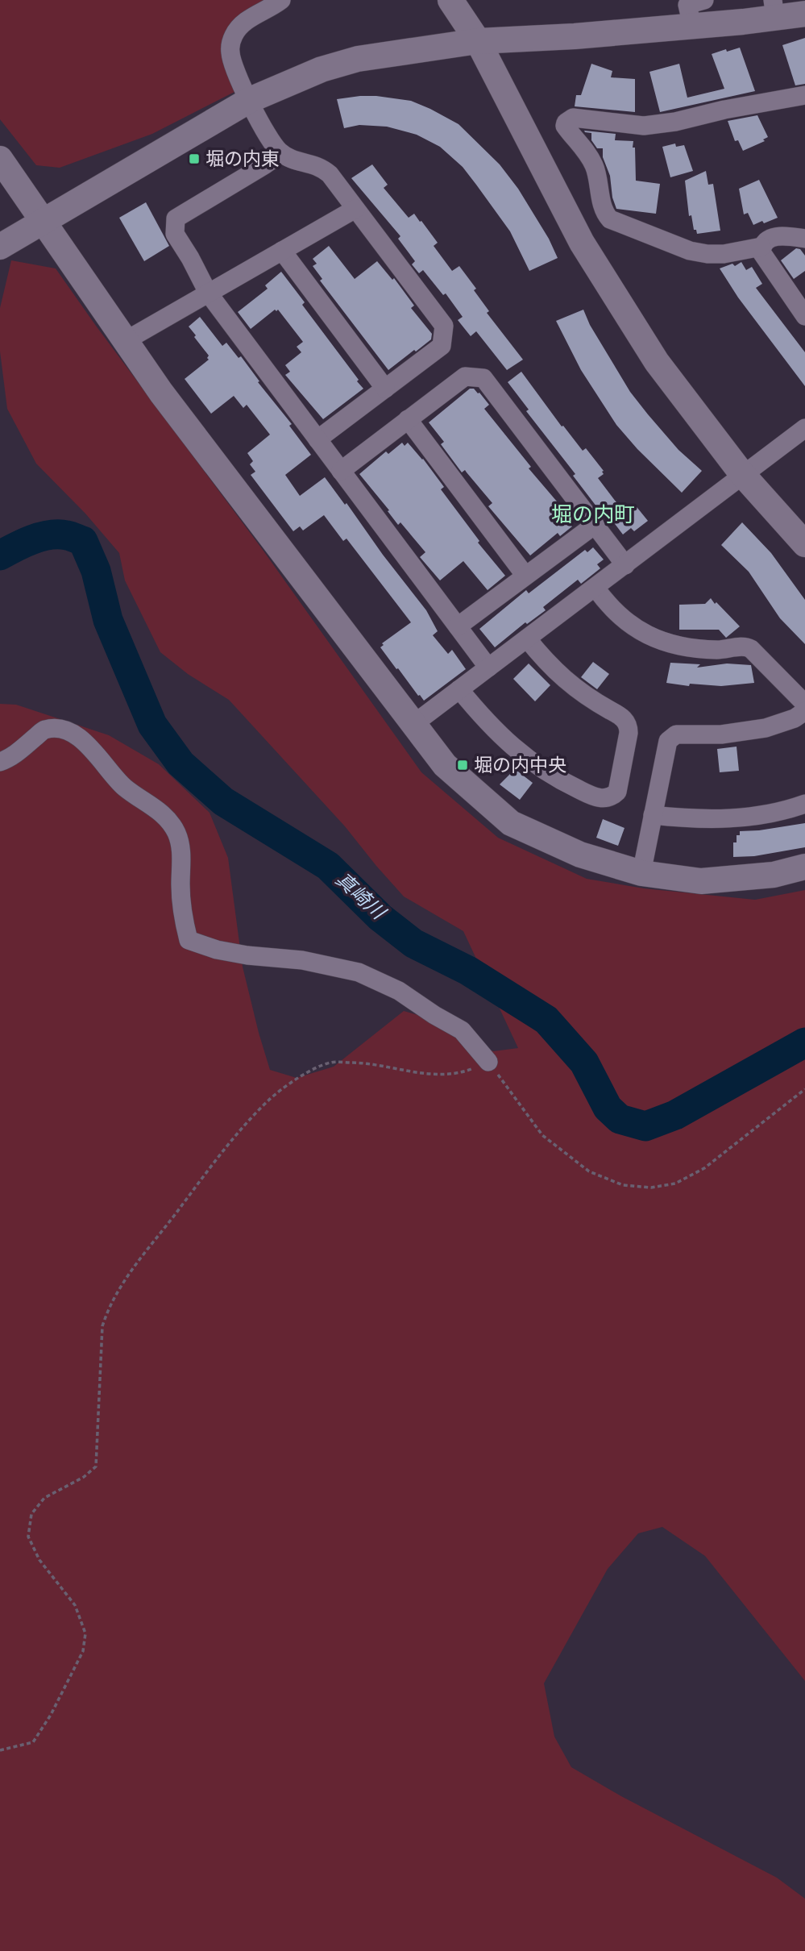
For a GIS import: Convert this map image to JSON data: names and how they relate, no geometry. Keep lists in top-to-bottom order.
{
  "districts": ["堀の内町"],
  "water": ["真崎川"],
  "places": {
    "transit": ["堀の内東", "堀の内中央"]
  }
}
